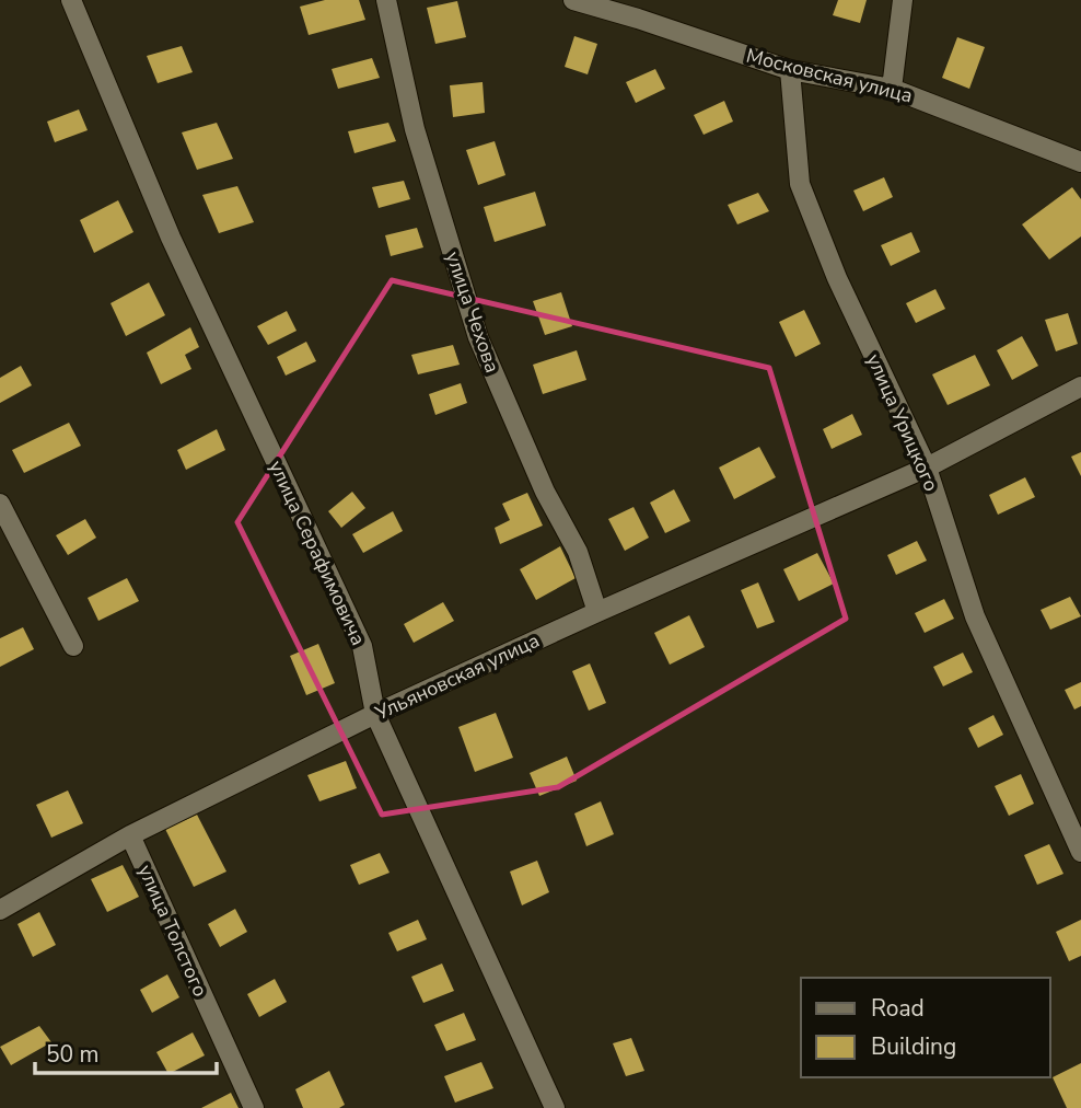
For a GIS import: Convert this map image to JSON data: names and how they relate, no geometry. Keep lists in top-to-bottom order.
{
  "streets": {
    "street": [
      "Московская улица",
      "улица Чехова",
      "улица Урицкого",
      "улица Серафимовича",
      "Ульяновская улица",
      "улица Толстого"
    ]
  },
  "crossings": [
    ["Московская улица", "улица Урицкого"],
    ["улица Чехова", "Ульяновская улица"],
    ["улица Урицкого", "Ульяновская улица"],
    ["улица Серафимовича", "Ульяновская улица"],
    ["Ульяновская улица", "улица Толстого"]
  ],
  "legend": ["Road", "Building"],
  "scale_bar": "50 m"
}
